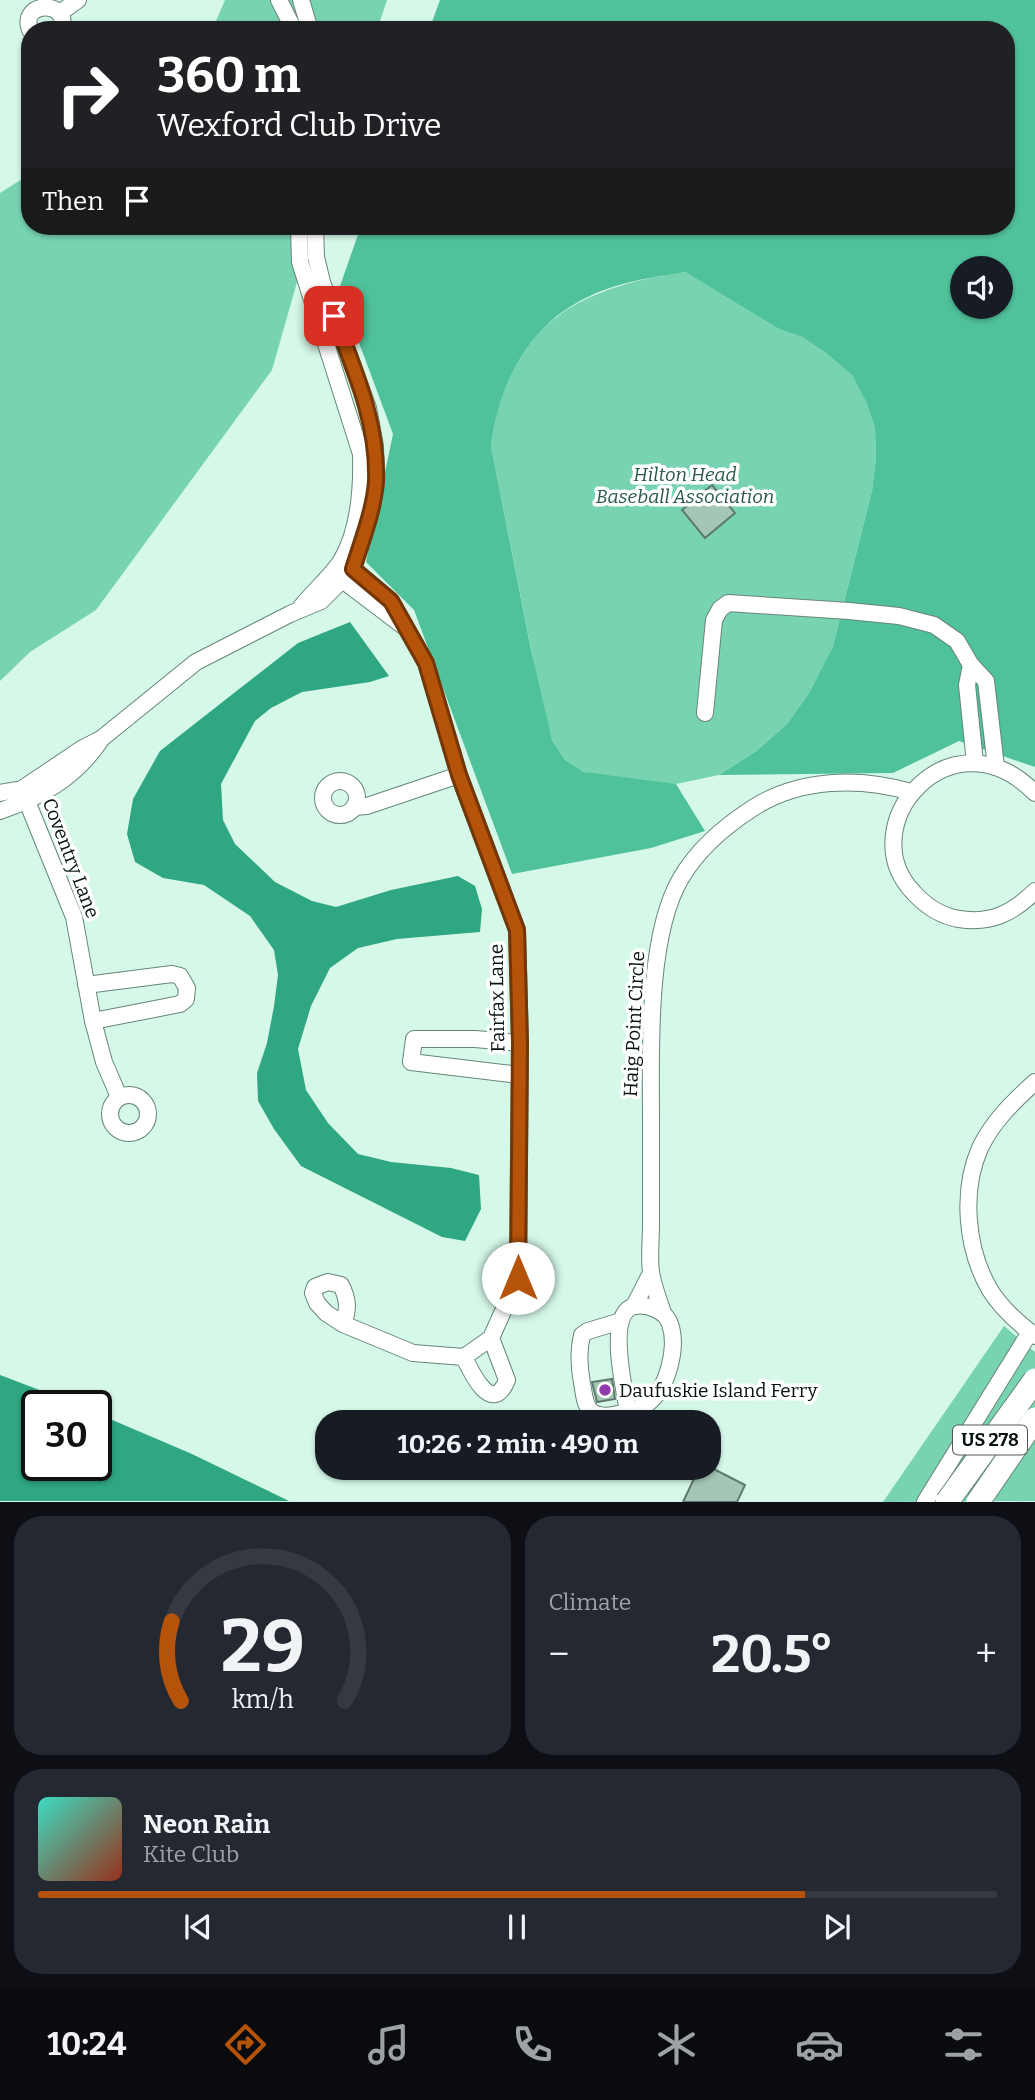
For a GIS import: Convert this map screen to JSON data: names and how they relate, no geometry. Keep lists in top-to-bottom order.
{
  "streets": {
    "highway": ["US 278"],
    "street": ["Coventry Lane", "Fairfax Lane", "Haig Point Circle"]
  },
  "parks": ["Hilton Head Baseball Association"],
  "places": ["Daufuskie Island Ferry"],
  "page": {
    "turn": ["360 m", "Wexford Club Drive"],
    "then": "Then",
    "limit": "30",
    "trip": "10:26 · 2 min · 490 m",
    "tile": "Climate",
    "heat": ["−", "20.5°", "+"],
    "song": ["Neon Rain", "Kite Club"],
    "tabs": "10:24",
    "gauge": ["29", "km/h"]
  }
}
